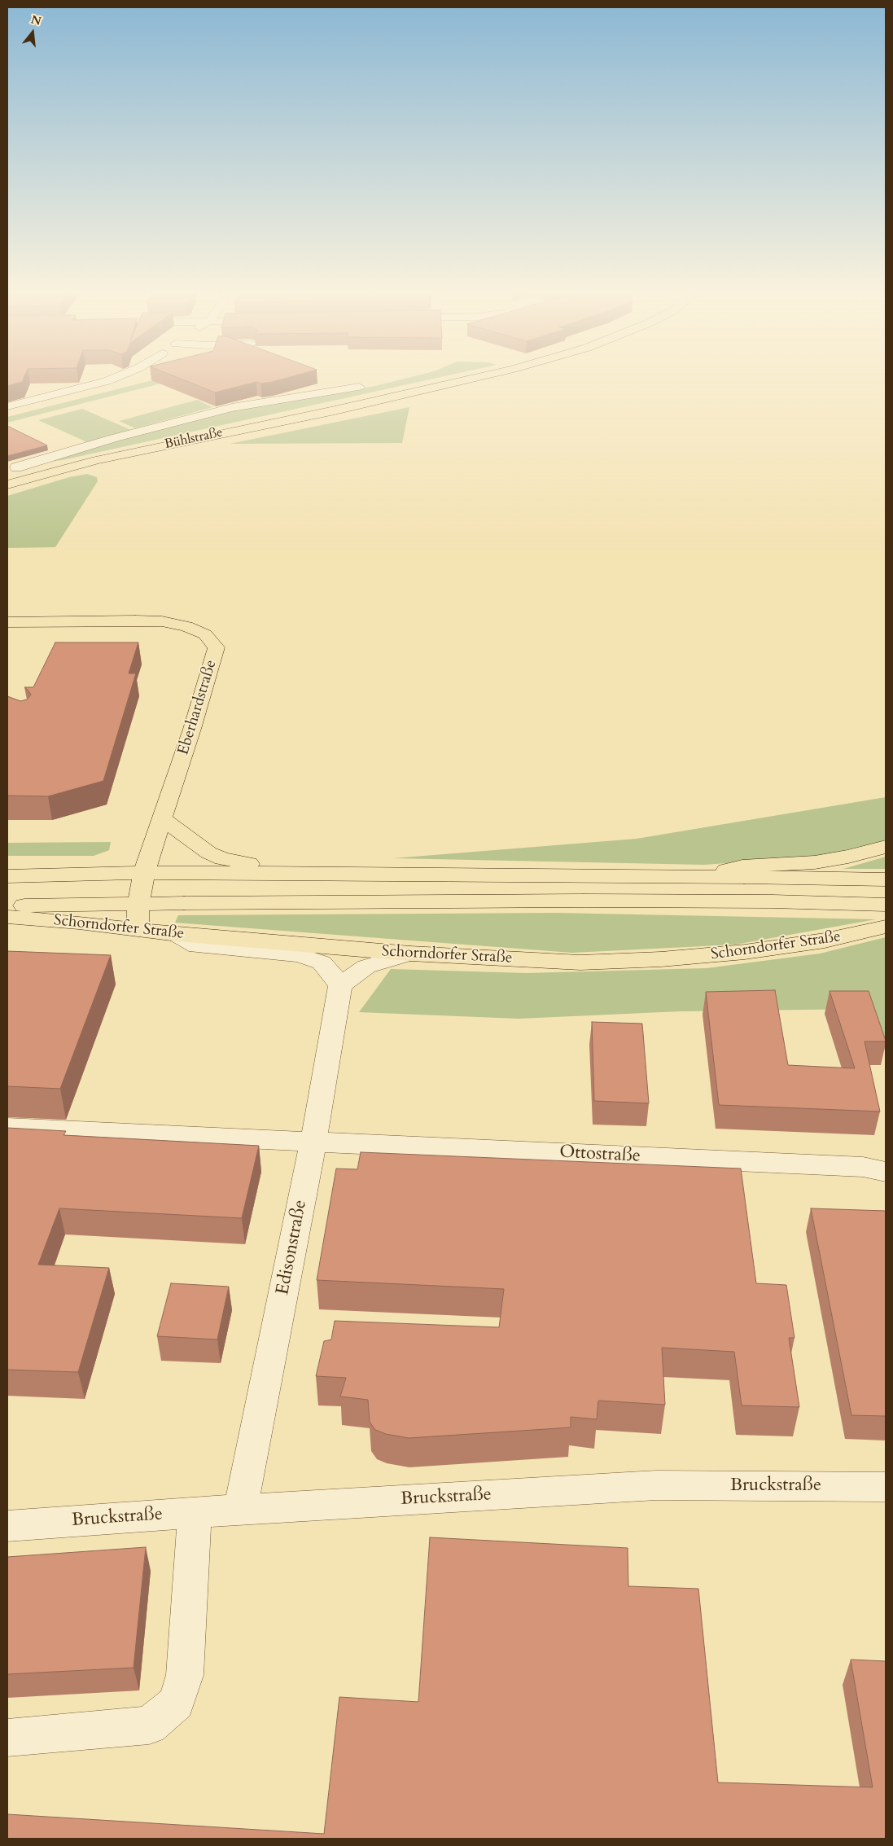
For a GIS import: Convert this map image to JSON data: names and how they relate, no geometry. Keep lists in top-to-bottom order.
{
  "streets": {
    "main road": ["Bühlstraße", "Eberhardstraße", "Schorndorfer Straße"],
    "street": ["Ottostraße", "Edisonstraße", "Bruckstraße"]
  },
  "crossings": [
    ["Eberhardstraße", "Schorndorfer Straße"],
    ["Ottostraße", "Edisonstraße"],
    ["Edisonstraße", "Bruckstraße"]
  ],
  "north": "top"
}
